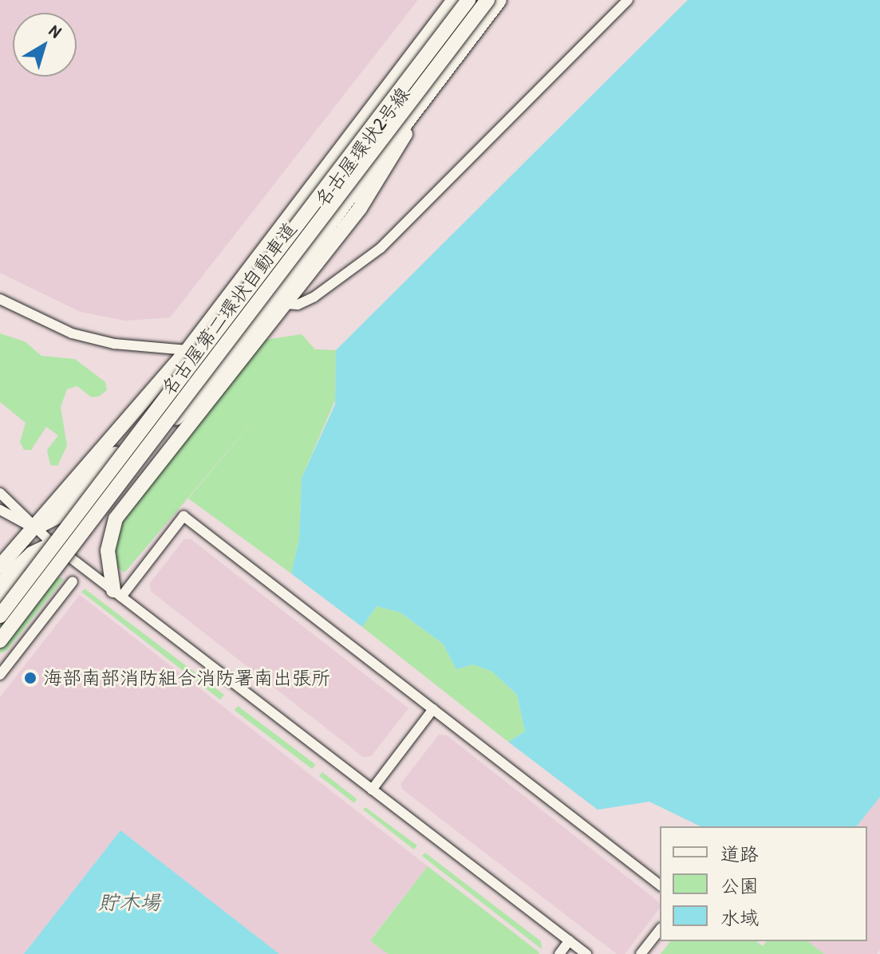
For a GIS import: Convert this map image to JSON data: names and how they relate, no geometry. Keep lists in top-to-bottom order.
{
  "streets": {
    "highway": ["名古屋環状2号線", "名古屋第二環状自動車道"]
  },
  "water": ["貯木場"],
  "places": ["海部南部消防組合消防署南出張所"],
  "legend": ["道路", "公園", "水域"],
  "north": "top right"
}
